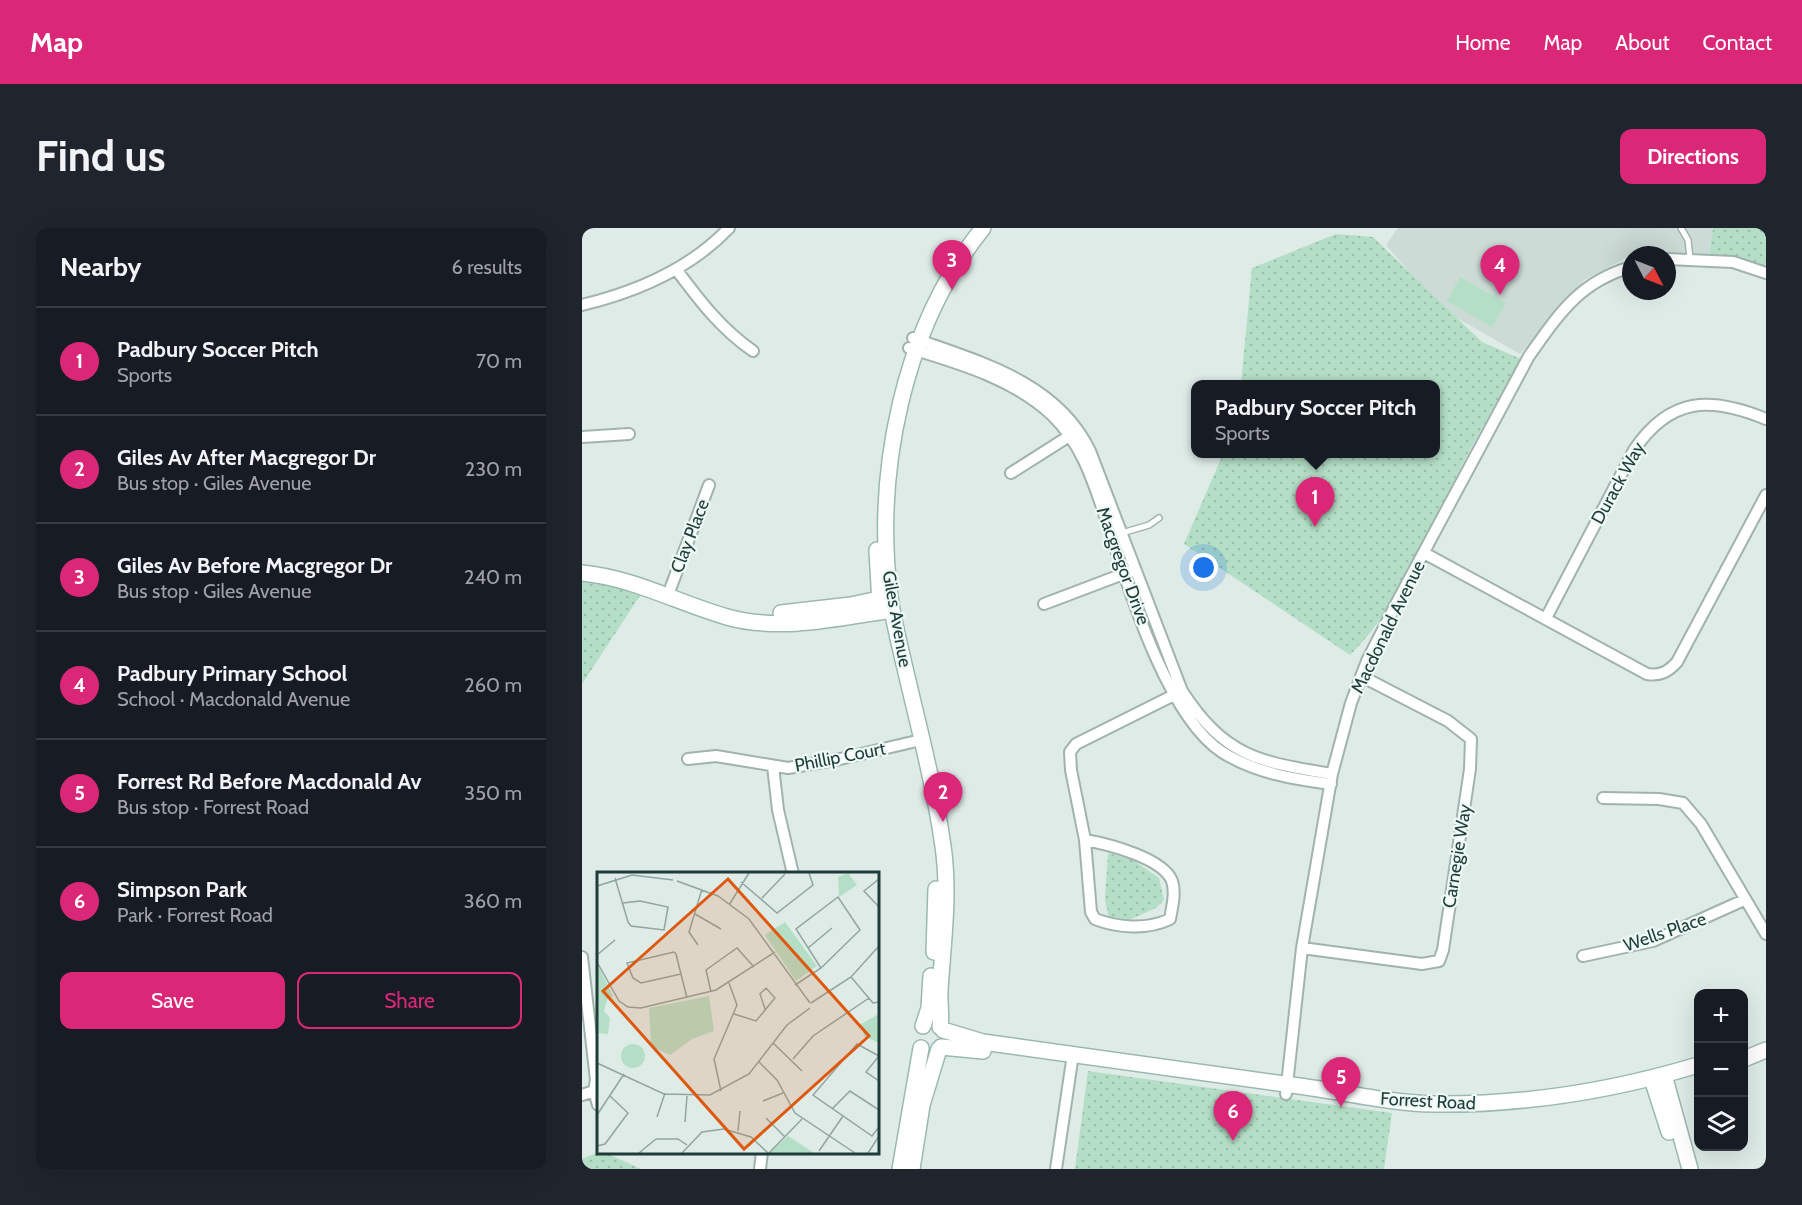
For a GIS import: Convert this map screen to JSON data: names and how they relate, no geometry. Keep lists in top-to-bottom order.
{
  "streets": {
    "street": [
      "Durack Way",
      "Clay Place",
      "Macgregor Drive",
      "Giles Avenue",
      "Macdonald Avenue",
      "Phillip Court",
      "Carnegie Way",
      "Wells Place",
      "Forrest Road"
    ]
  },
  "crossings": [
    ["Macgregor Drive", "Giles Avenue"],
    ["Macgregor Drive", "Macdonald Avenue"],
    ["Giles Avenue", "Phillip Court"],
    ["Giles Avenue", "Forrest Road"],
    ["Macdonald Avenue", "Carnegie Way"],
    ["Macdonald Avenue", "Forrest Road"]
  ],
  "north": "bottom right",
  "page": {
    "header": "Map",
    "nav": [
      "Home",
      "Map",
      "About",
      "Contact"
    ],
    "buttons": [
      "Directions",
      ["Save", "Share"]
    ],
    "title": "Find us",
    "heading": ["Nearby", "6 results"],
    "pins": [
      "3",
      "4",
      "1",
      "2",
      "5",
      "6"
    ],
    "list": [
      {
        "mark": "1",
        "name": "Padbury Soccer Pitch",
        "note": "Sports",
        "value": "70 m"
      },
      {
        "mark": "2",
        "name": "Giles Av After Macgregor Dr",
        "note": "Bus stop · Giles Avenue",
        "value": "230 m"
      },
      {
        "mark": "3",
        "name": "Giles Av Before Macgregor Dr",
        "note": "Bus stop · Giles Avenue",
        "value": "240 m"
      },
      {
        "mark": "4",
        "name": "Padbury Primary School",
        "note": "School · Macdonald Avenue",
        "value": "260 m"
      },
      {
        "mark": "5",
        "name": "Forrest Rd Before Macdonald Av",
        "note": "Bus stop · Forrest Road",
        "value": "350 m"
      },
      {
        "mark": "6",
        "name": "Simpson Park",
        "note": "Park · Forrest Road",
        "value": "360 m"
      }
    ],
    "popup": ["Padbury Soccer Pitch", "Sports"],
    "map_buttons": ["+", "−"]
  }
}
